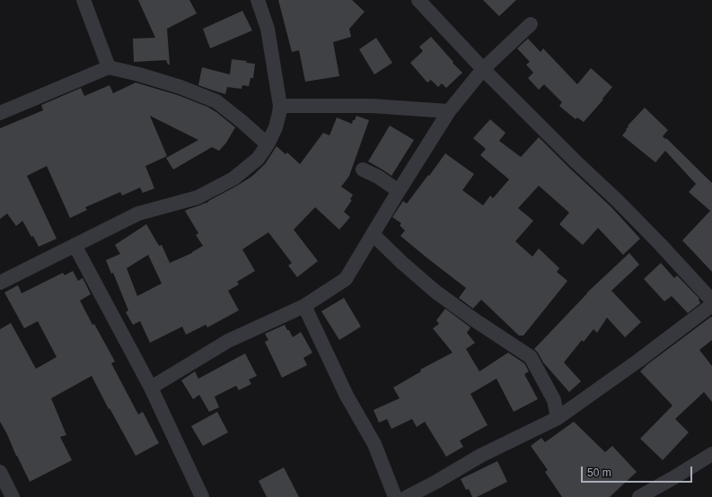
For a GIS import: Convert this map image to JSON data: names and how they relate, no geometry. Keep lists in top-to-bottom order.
{
  "scale_bar": "50 m"
}
